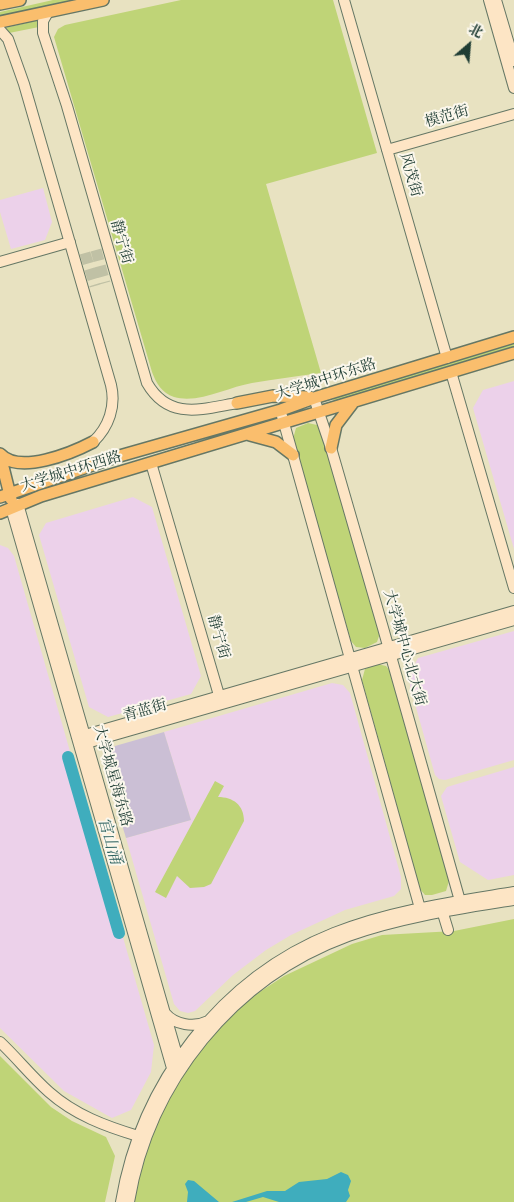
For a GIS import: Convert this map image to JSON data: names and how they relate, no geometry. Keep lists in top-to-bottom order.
{
  "streets": {
    "main road": [
      "模范街",
      "风茂街",
      "静宁街",
      "大学城中环东路",
      "大学城中环西路",
      "大学城中心北大街",
      "青蓝街",
      "大学城星海东路"
    ]
  },
  "crossings": [
    ["模范街", "风茂街"],
    ["风茂街", "大学城中环东路"],
    ["静宁街", "大学城中环东路"],
    ["静宁街", "大学城中环西路"],
    ["静宁街", "青蓝街"],
    ["大学城中环东路", "大学城中环西路"],
    ["大学城中环东路", "大学城中心北大街"],
    ["大学城中环西路", "大学城星海东路"],
    ["大学城中心北大街", "青蓝街"],
    ["青蓝街", "大学城星海东路"]
  ],
  "water": ["官山涌"],
  "north": "top right"
}
